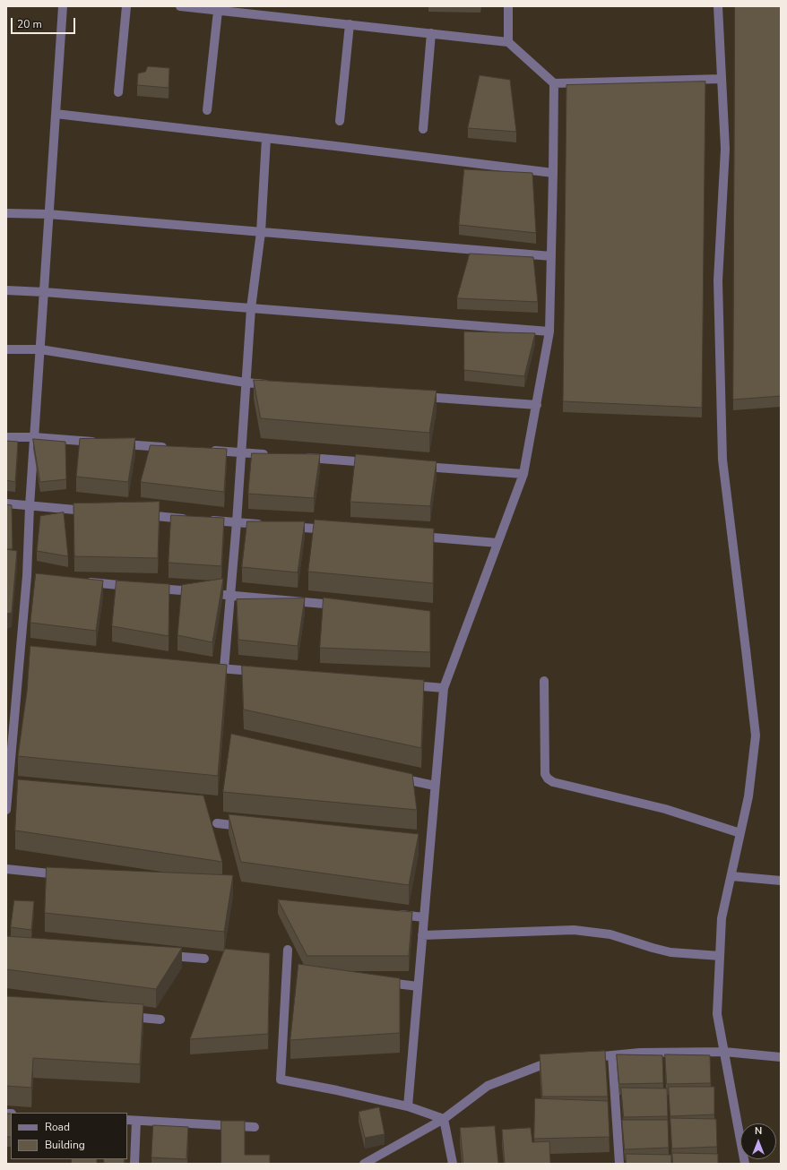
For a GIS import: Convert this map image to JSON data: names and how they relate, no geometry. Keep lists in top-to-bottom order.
{
  "legend": ["Road", "Building"],
  "scale_bar": "20 m",
  "north": "top"
}
